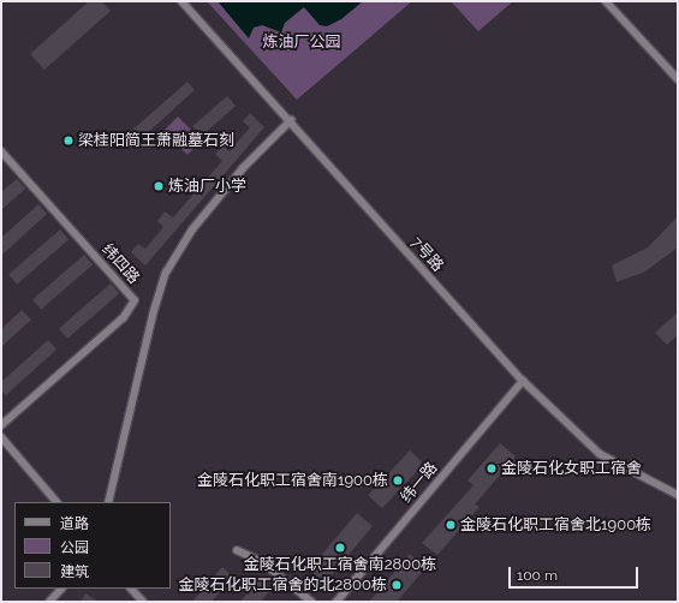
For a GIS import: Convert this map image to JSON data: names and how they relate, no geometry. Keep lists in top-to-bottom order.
{
  "streets": {
    "street": ["7号路", "纬四路", "纬一路"]
  },
  "crossings": [
    ["7号路", "纬一路"]
  ],
  "parks": ["炼油厂公园"],
  "places": [
    "梁桂阳简王萧融墓石刻",
    "炼油厂小学",
    "金陵石化女职工宿舍",
    "金陵石化职工宿舍南1900栋",
    "金陵石化职工宿舍北1900栋",
    "金陵石化职工宿舍南2800栋",
    "金陵石化职工宿舍的北2800栋"
  ],
  "legend": ["道路", "公园", "建筑"],
  "scale_bar": "100 m"
}
